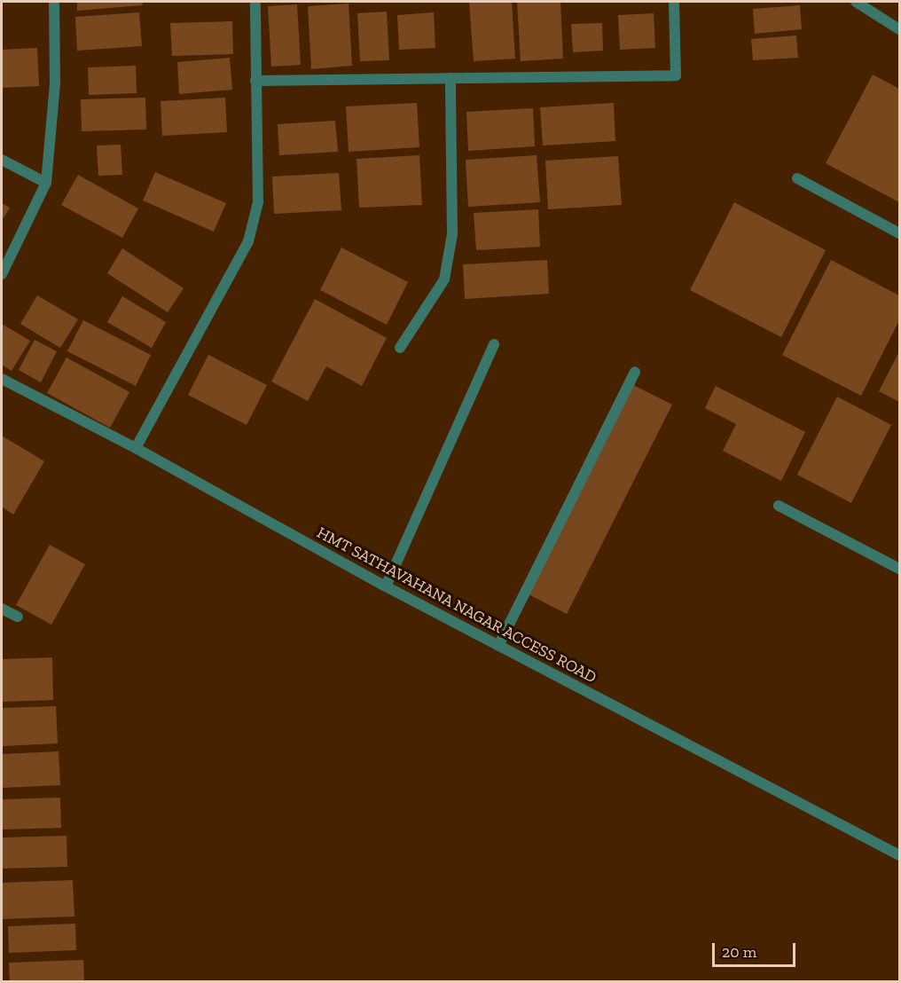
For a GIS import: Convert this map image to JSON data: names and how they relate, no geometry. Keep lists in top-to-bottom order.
{
  "streets": {
    "street": ["HMT SATHAVAHANA NAGAR ACCESS ROAD"]
  },
  "scale_bar": "20 m"
}
